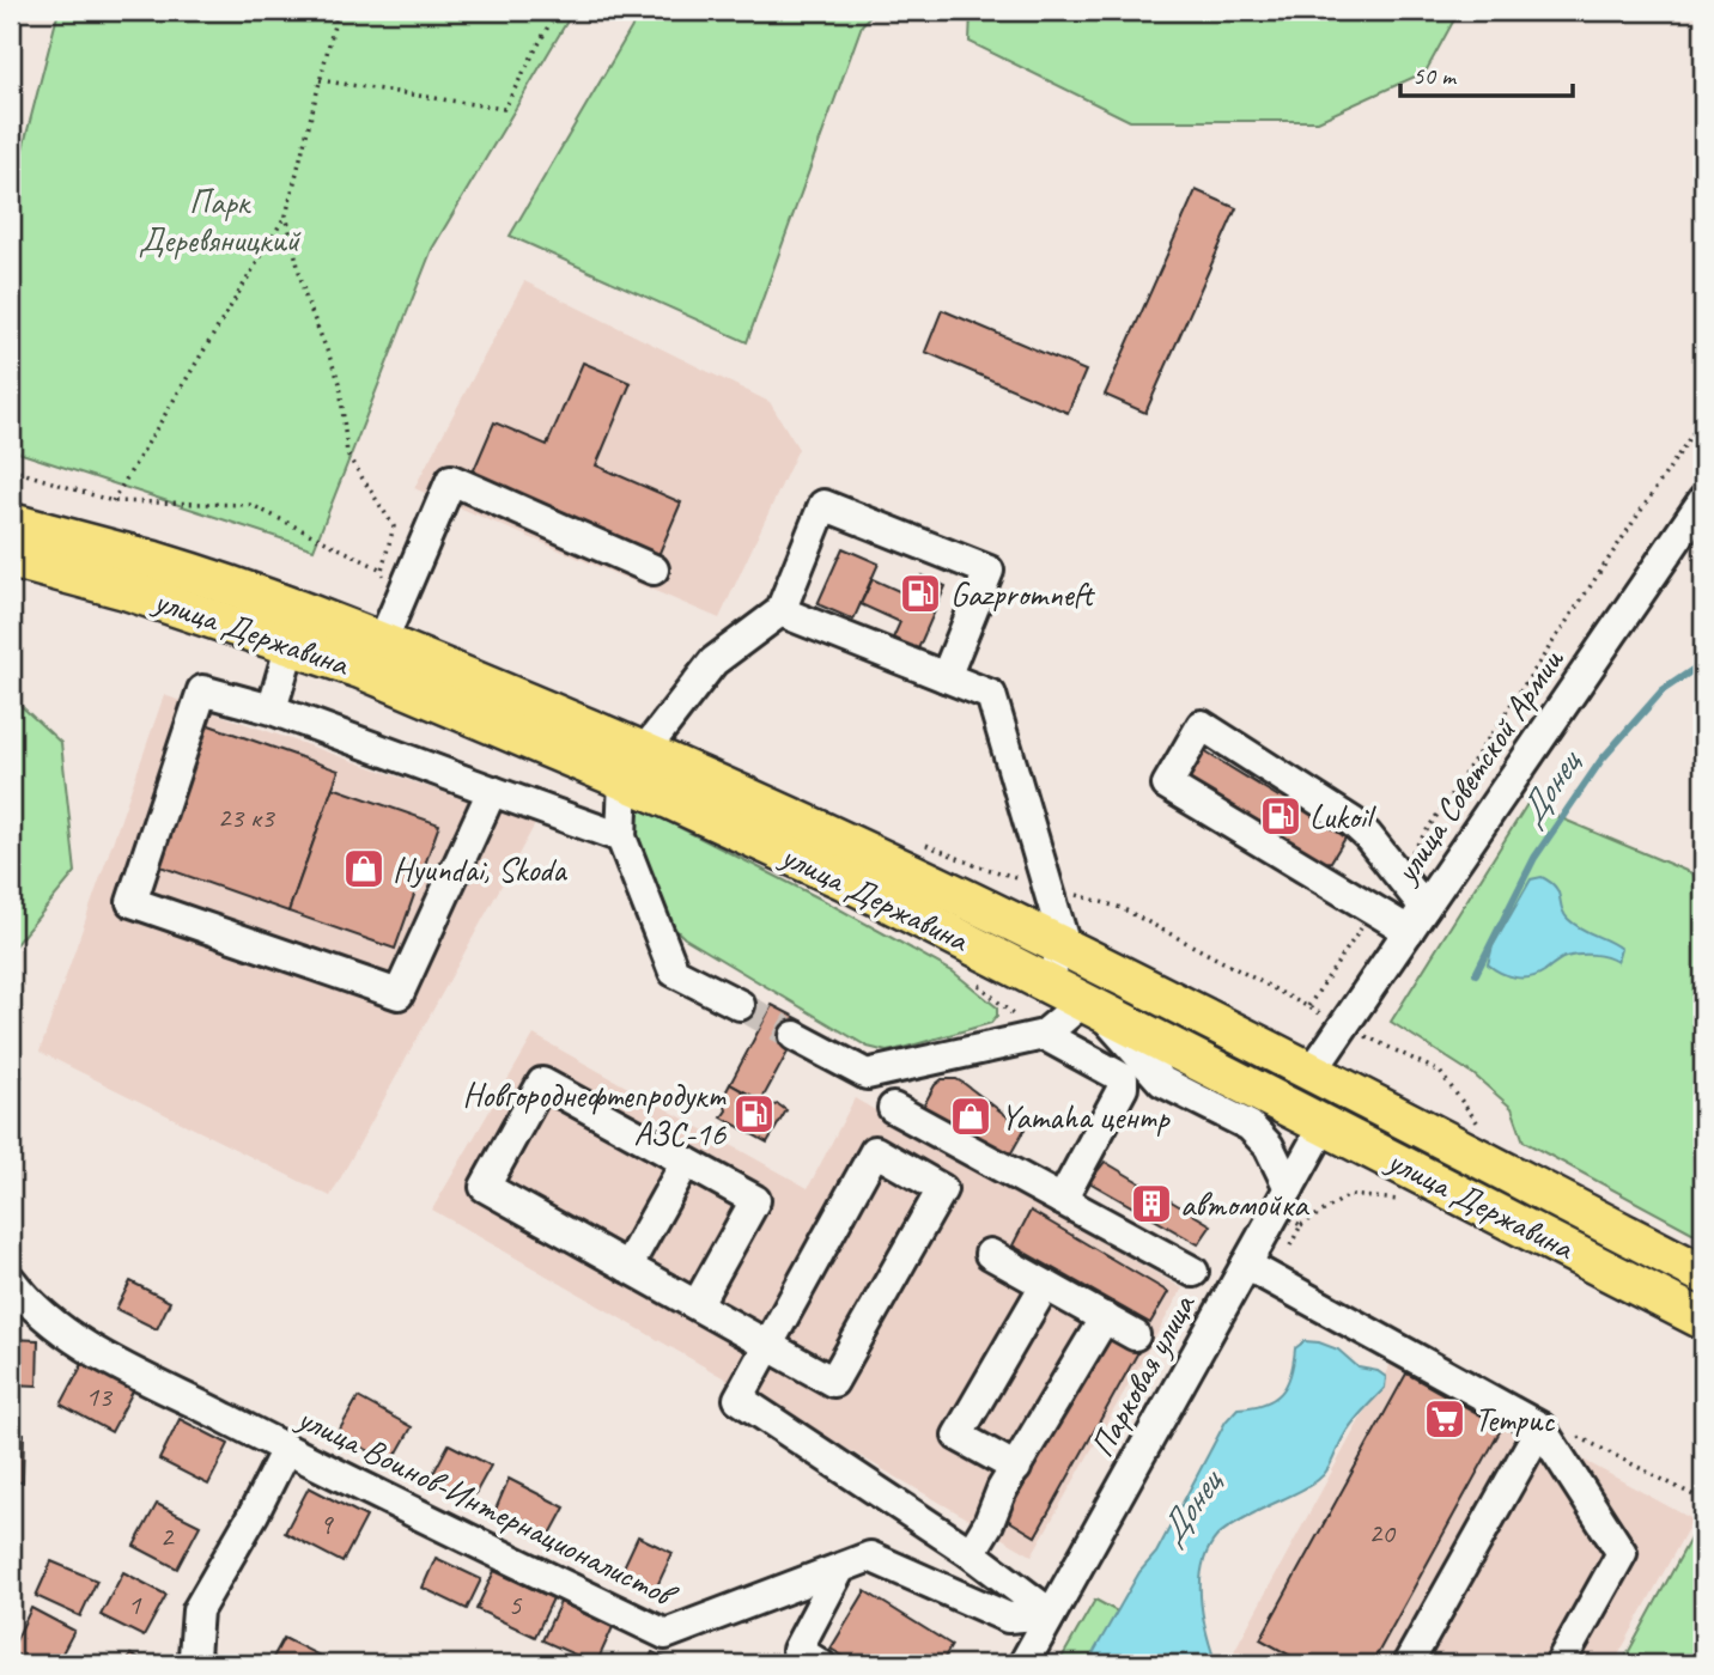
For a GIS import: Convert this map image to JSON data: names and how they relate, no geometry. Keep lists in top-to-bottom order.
{
  "streets": {
    "main road": ["улица Державина"],
    "street": ["улица Советской Армии", "Парковая улица", "улица Воинов-Интернационалистов"]
  },
  "crossings": [
    ["улица Державина", "улица Советской Армии"],
    ["улица Державина", "Парковая улица"],
    ["Парковая улица", "улица Воинов-Интернационалистов"]
  ],
  "water": ["Донец"],
  "parks": ["Парк Деревяницкий"],
  "places": {
    "fuel station": ["Gazpromneft", "Lukoil", "Новгороднефтепродукт АЗС-16"],
    "shop": ["Hyundai, Skoda", "Yamaha центр"],
    "building": ["автомойка"],
    "supermarket": ["Тетрис"]
  },
  "house_numbers": [
    "23 к3",
    "13",
    "9",
    "20",
    "2",
    "1",
    "5"
  ],
  "scale_bar": "50 m"
}
